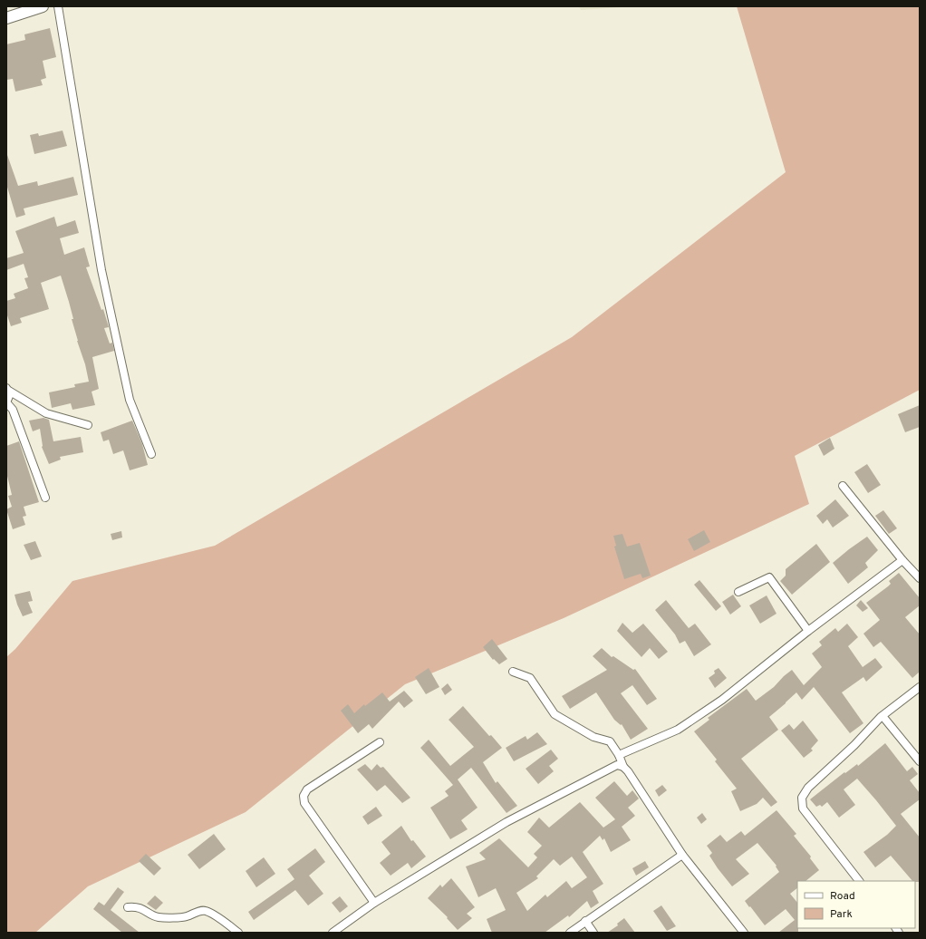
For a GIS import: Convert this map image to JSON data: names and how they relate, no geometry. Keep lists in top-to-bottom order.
{
  "legend": ["Road", "Park"]
}
